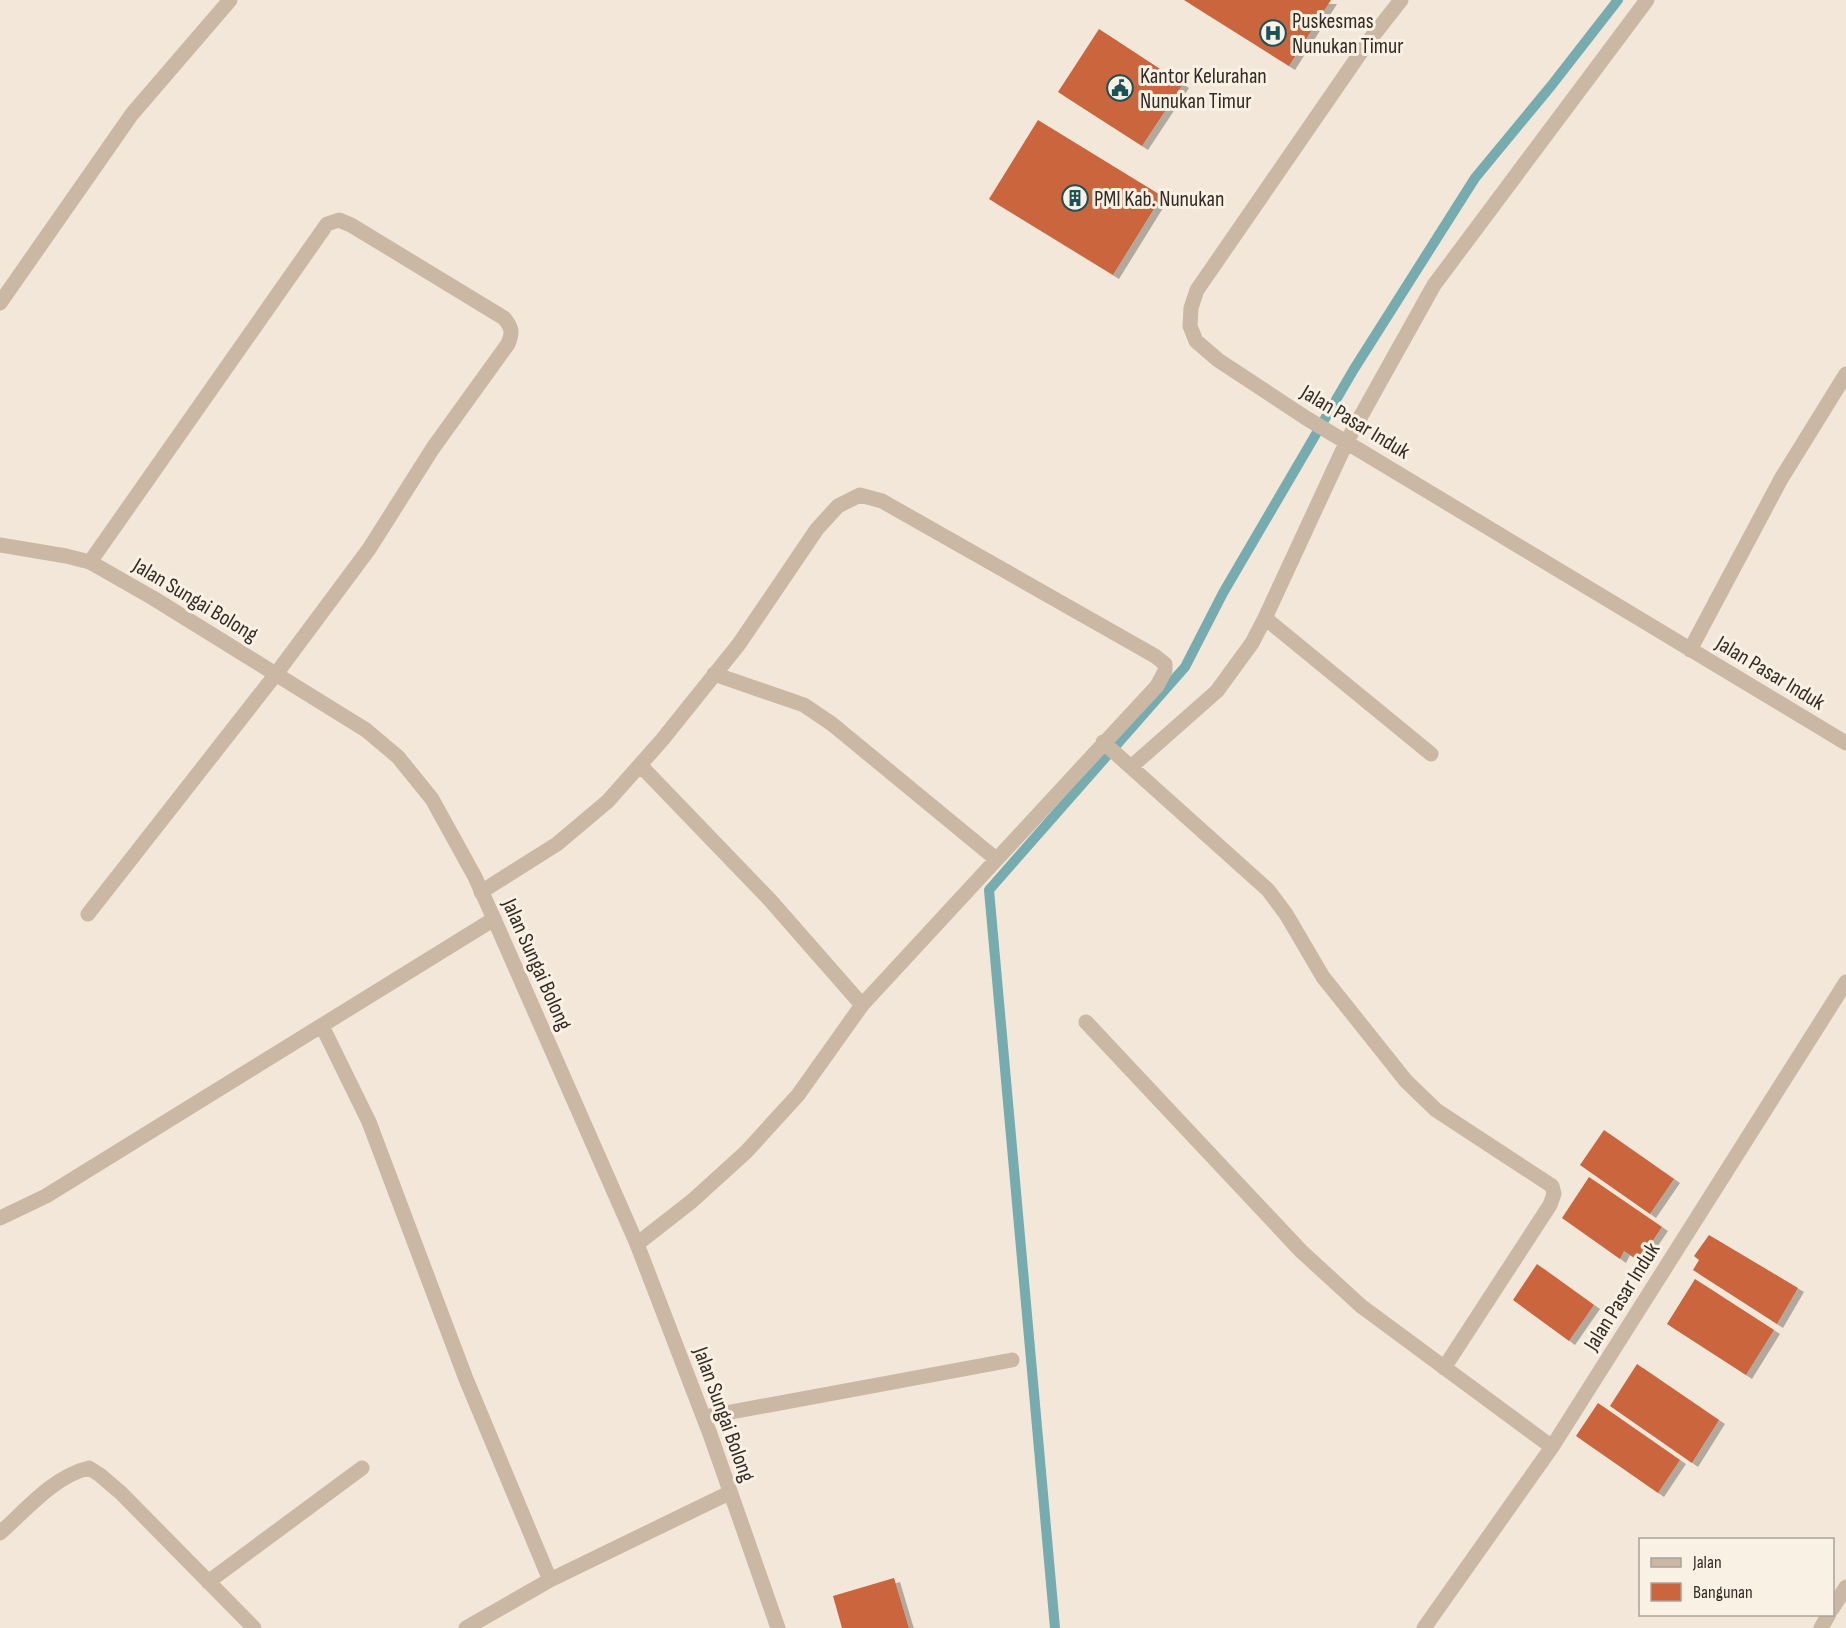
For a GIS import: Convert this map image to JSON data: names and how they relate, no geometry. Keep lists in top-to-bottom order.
{
  "streets": {
    "street": ["Jalan Pasar Induk", "Jalan Sungai Bolong"]
  },
  "places": {
    "hospital": ["Puskesmas Nunukan Timur"],
    "public building": ["Kantor Kelurahan Nunukan Timur"],
    "building": ["PMI Kab. Nunukan"]
  },
  "legend": ["Jalan", "Bangunan"]
}
